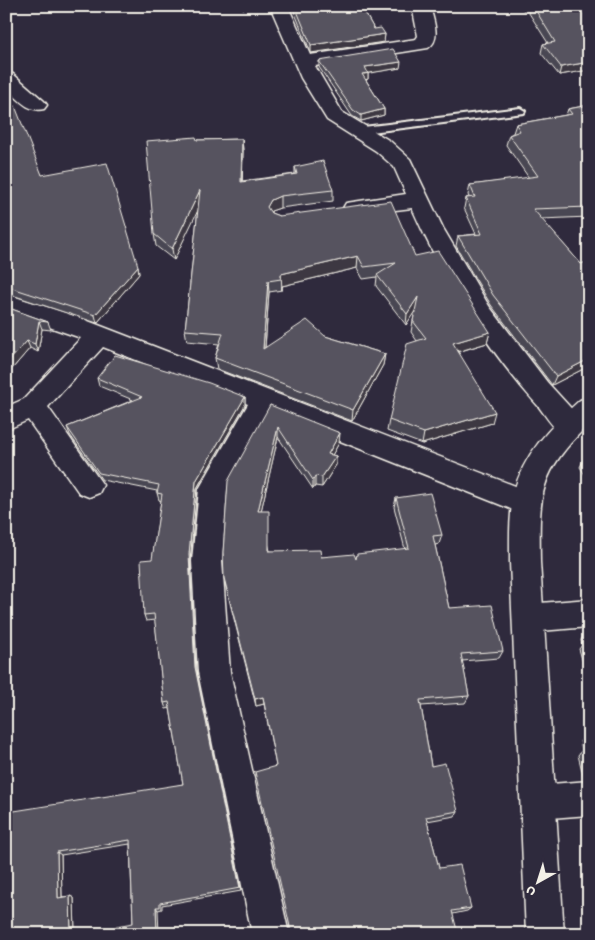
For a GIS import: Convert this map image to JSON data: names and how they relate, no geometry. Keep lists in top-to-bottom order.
{
  "north": "bottom left"
}
